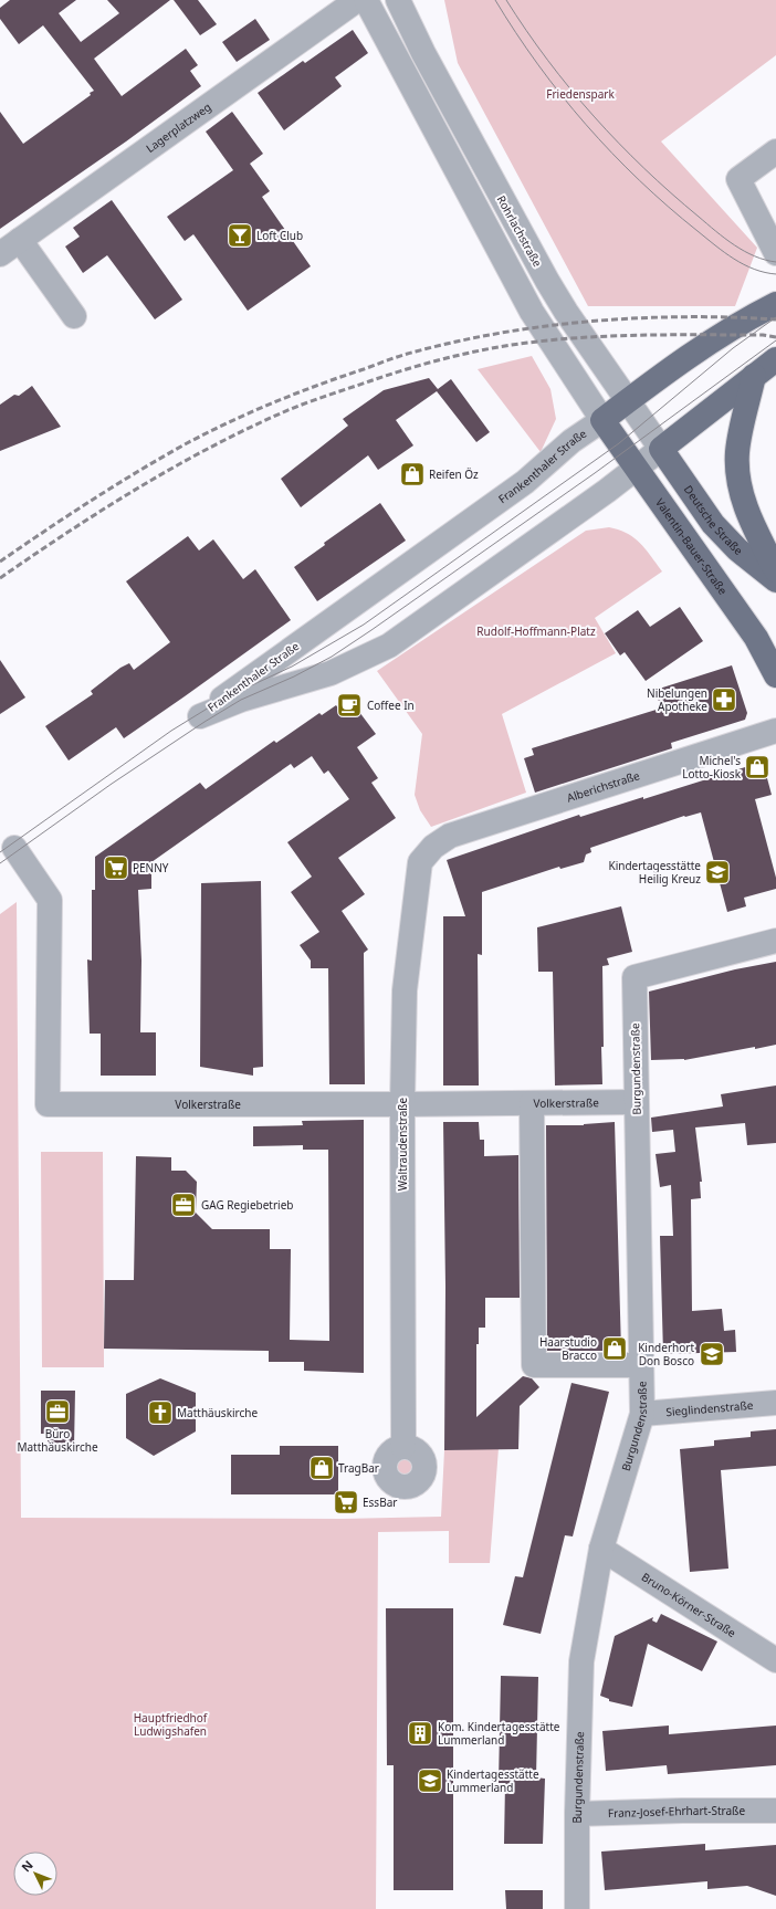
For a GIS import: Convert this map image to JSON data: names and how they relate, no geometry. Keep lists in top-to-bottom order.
{
  "streets": {
    "main road": ["Frankenthaler Straße", "Deutsche Straße", "Valentin-Bauer-Straße"],
    "street": [
      "Lagerplatzweg",
      "Rohrlachstraße",
      "Alberichstraße",
      "Burgundenstraße",
      "Volkerstraße",
      "Waltraudenstraße",
      "Sieglindenstraße",
      "Bruno-Körner-Straße",
      "Franz-Josef-Ehrhart-Straße"
    ]
  },
  "crossings": [
    ["Rohrlachstraße", "Frankenthaler Straße"],
    ["Rohrlachstraße", "Deutsche Straße"],
    ["Frankenthaler Straße", "Deutsche Straße"],
    ["Frankenthaler Straße", "Valentin-Bauer-Straße"],
    ["Alberichstraße", "Waltraudenstraße"],
    ["Burgundenstraße", "Volkerstraße"],
    ["Burgundenstraße", "Sieglindenstraße"],
    ["Burgundenstraße", "Bruno-Körner-Straße"],
    ["Burgundenstraße", "Franz-Josef-Ehrhart-Straße"],
    ["Volkerstraße", "Waltraudenstraße"]
  ],
  "parks": ["Friedenspark", "Rudolf-Hoffmann-Platz", "Hauptfriedhof Ludwigshafen"],
  "places": {
    "bar": ["Loft Club"],
    "shop": [
      "Reifen Öz",
      "Michel's Lotto-Kiosk",
      "Haarstudio Bracco",
      "TragBar"
    ],
    "pharmacy": ["Nibelungen Apotheke"],
    "cafe": ["Coffee In"],
    "supermarket": ["PENNY", "EssBar"],
    "school or university": ["Kindertagesstätte Heilig Kreuz", "Kinderhort Don Bosco", "Kindertagesstätte Lummerland"],
    "office": ["GAG Regiebetrieb", "Büro Matthäuskirche"],
    "church": ["Matthäuskirche"],
    "building": ["Kom. Kindertagesstätte Lummerland"]
  },
  "north": "top left"
}
